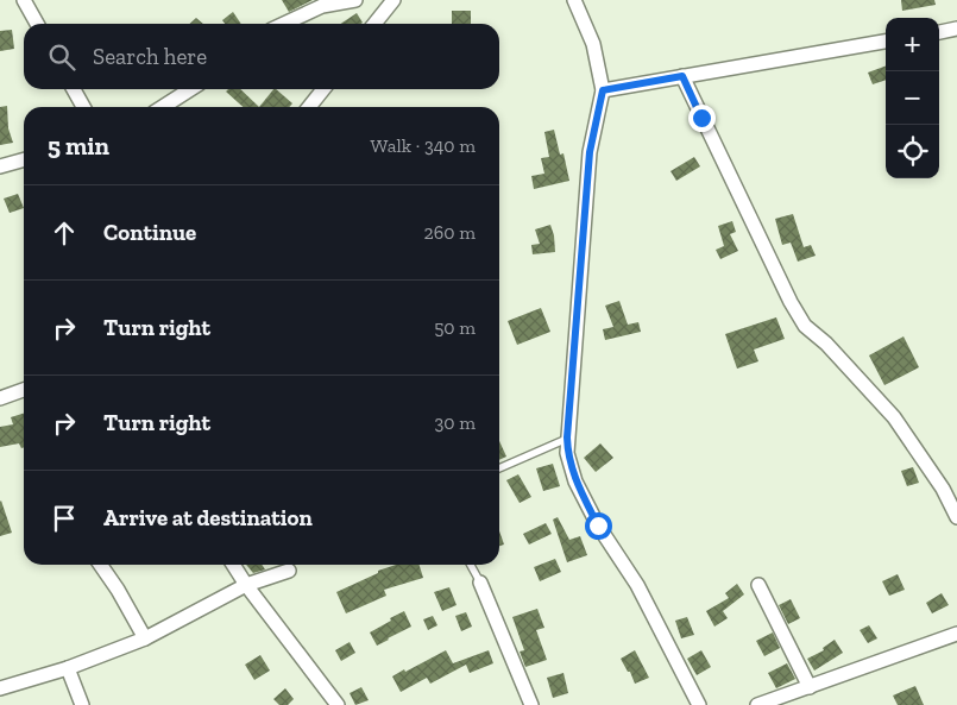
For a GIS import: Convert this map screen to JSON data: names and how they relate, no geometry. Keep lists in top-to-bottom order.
{
  "page": {
    "map_buttons": ["+", "−"],
    "search": "Search here",
    "heading": ["5 min", "Walk · 340 m"],
    "list": [
      ["Continue", "260 m"],
      ["Turn right", "50 m"],
      ["Turn right", "30 m"],
      "Arrive at destination"
    ]
  }
}
